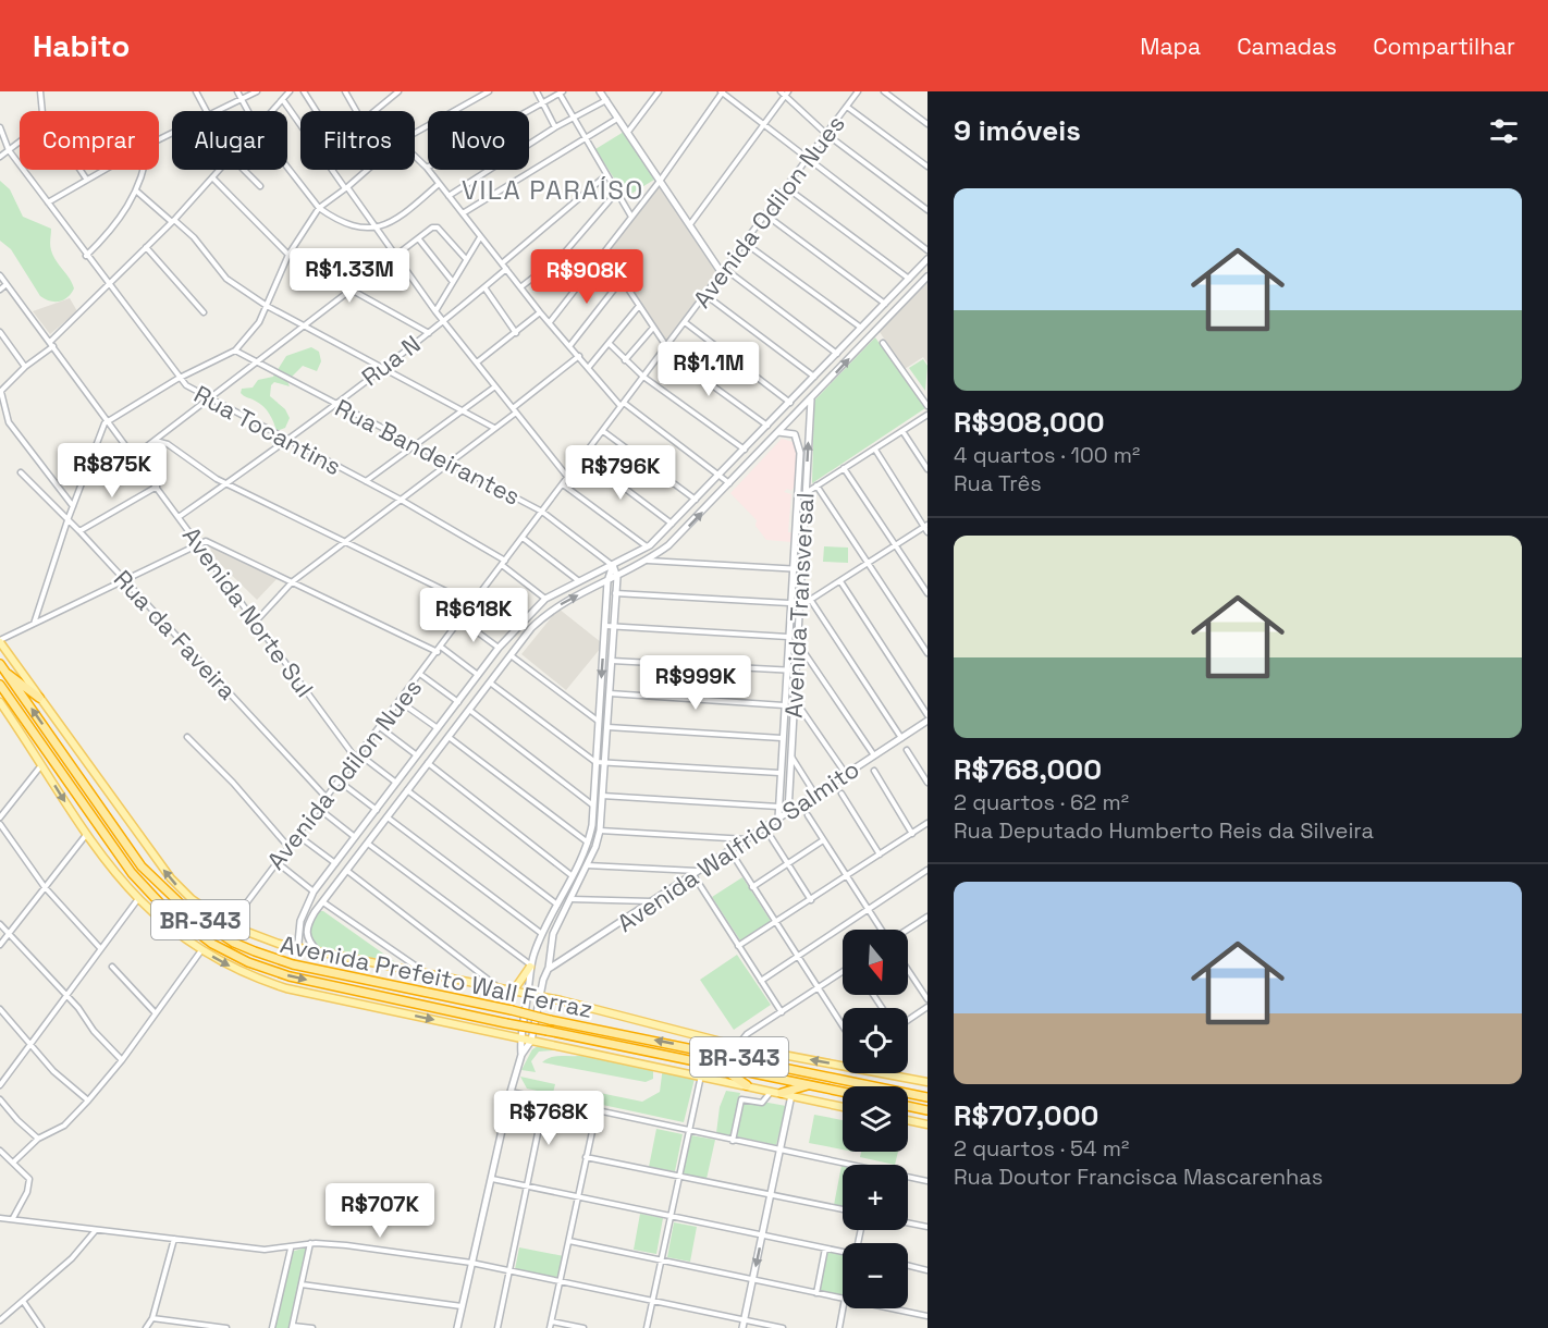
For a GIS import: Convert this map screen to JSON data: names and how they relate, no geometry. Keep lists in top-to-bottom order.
{
  "streets": {
    "highway": ["BR-343", "Avenida Prefeito Wall Ferraz"],
    "street": [
      "Avenida Odilon Nues",
      "Rua N",
      "Rua Tocantins",
      "Rua Bandeirantes",
      "Avenida Transversal",
      "Avenida Norte Sul",
      "Rua da Faveira",
      "Avenida Walfrido Salmito"
    ]
  },
  "crossings": [
    ["Avenida Odilon Nues", "Rua Tocantins"],
    ["Avenida Odilon Nues", "Rua Bandeirantes"],
    ["Avenida Odilon Nues", "Avenida Norte Sul"],
    ["Avenida Odilon Nues", "Rua da Faveira"],
    ["Avenida Odilon Nues", "Avenida Prefeito Wall Ferraz"],
    ["Rua N", "Rua Tocantins"],
    ["Rua N", "Rua Bandeirantes"],
    ["Rua N", "Avenida Norte Sul"],
    ["Avenida Transversal", "Avenida Walfrido Salmito"]
  ],
  "districts": ["VILA PARAÍSO"],
  "north": "bottom",
  "page": {
    "header": "Habito",
    "nav": ["Mapa", "Camadas", "Compartilhar"],
    "heading": "9 imóveis",
    "chip": [
      "Comprar",
      "Alugar",
      "Filtros",
      "Novo"
    ],
    "list": [
      {
        "name": "R$908,000",
        "note": "4 quartos · 100 m² · Rua Três"
      },
      {
        "name": "R$768,000",
        "note": "2 quartos · 62 m² · Rua Deputado Humberto Reis da Silveira"
      },
      {
        "name": "R$707,000",
        "note": "2 quartos · 54 m² · Rua Doutor Francisca Mascarenhas"
      }
    ],
    "price": [
      "R$1.33M",
      "R$908K",
      "R$1.1M",
      "R$875K",
      "R$796K",
      "R$618K",
      "R$999K",
      "R$768K",
      "R$707K"
    ],
    "map_buttons": ["+", "−"]
  }
}
